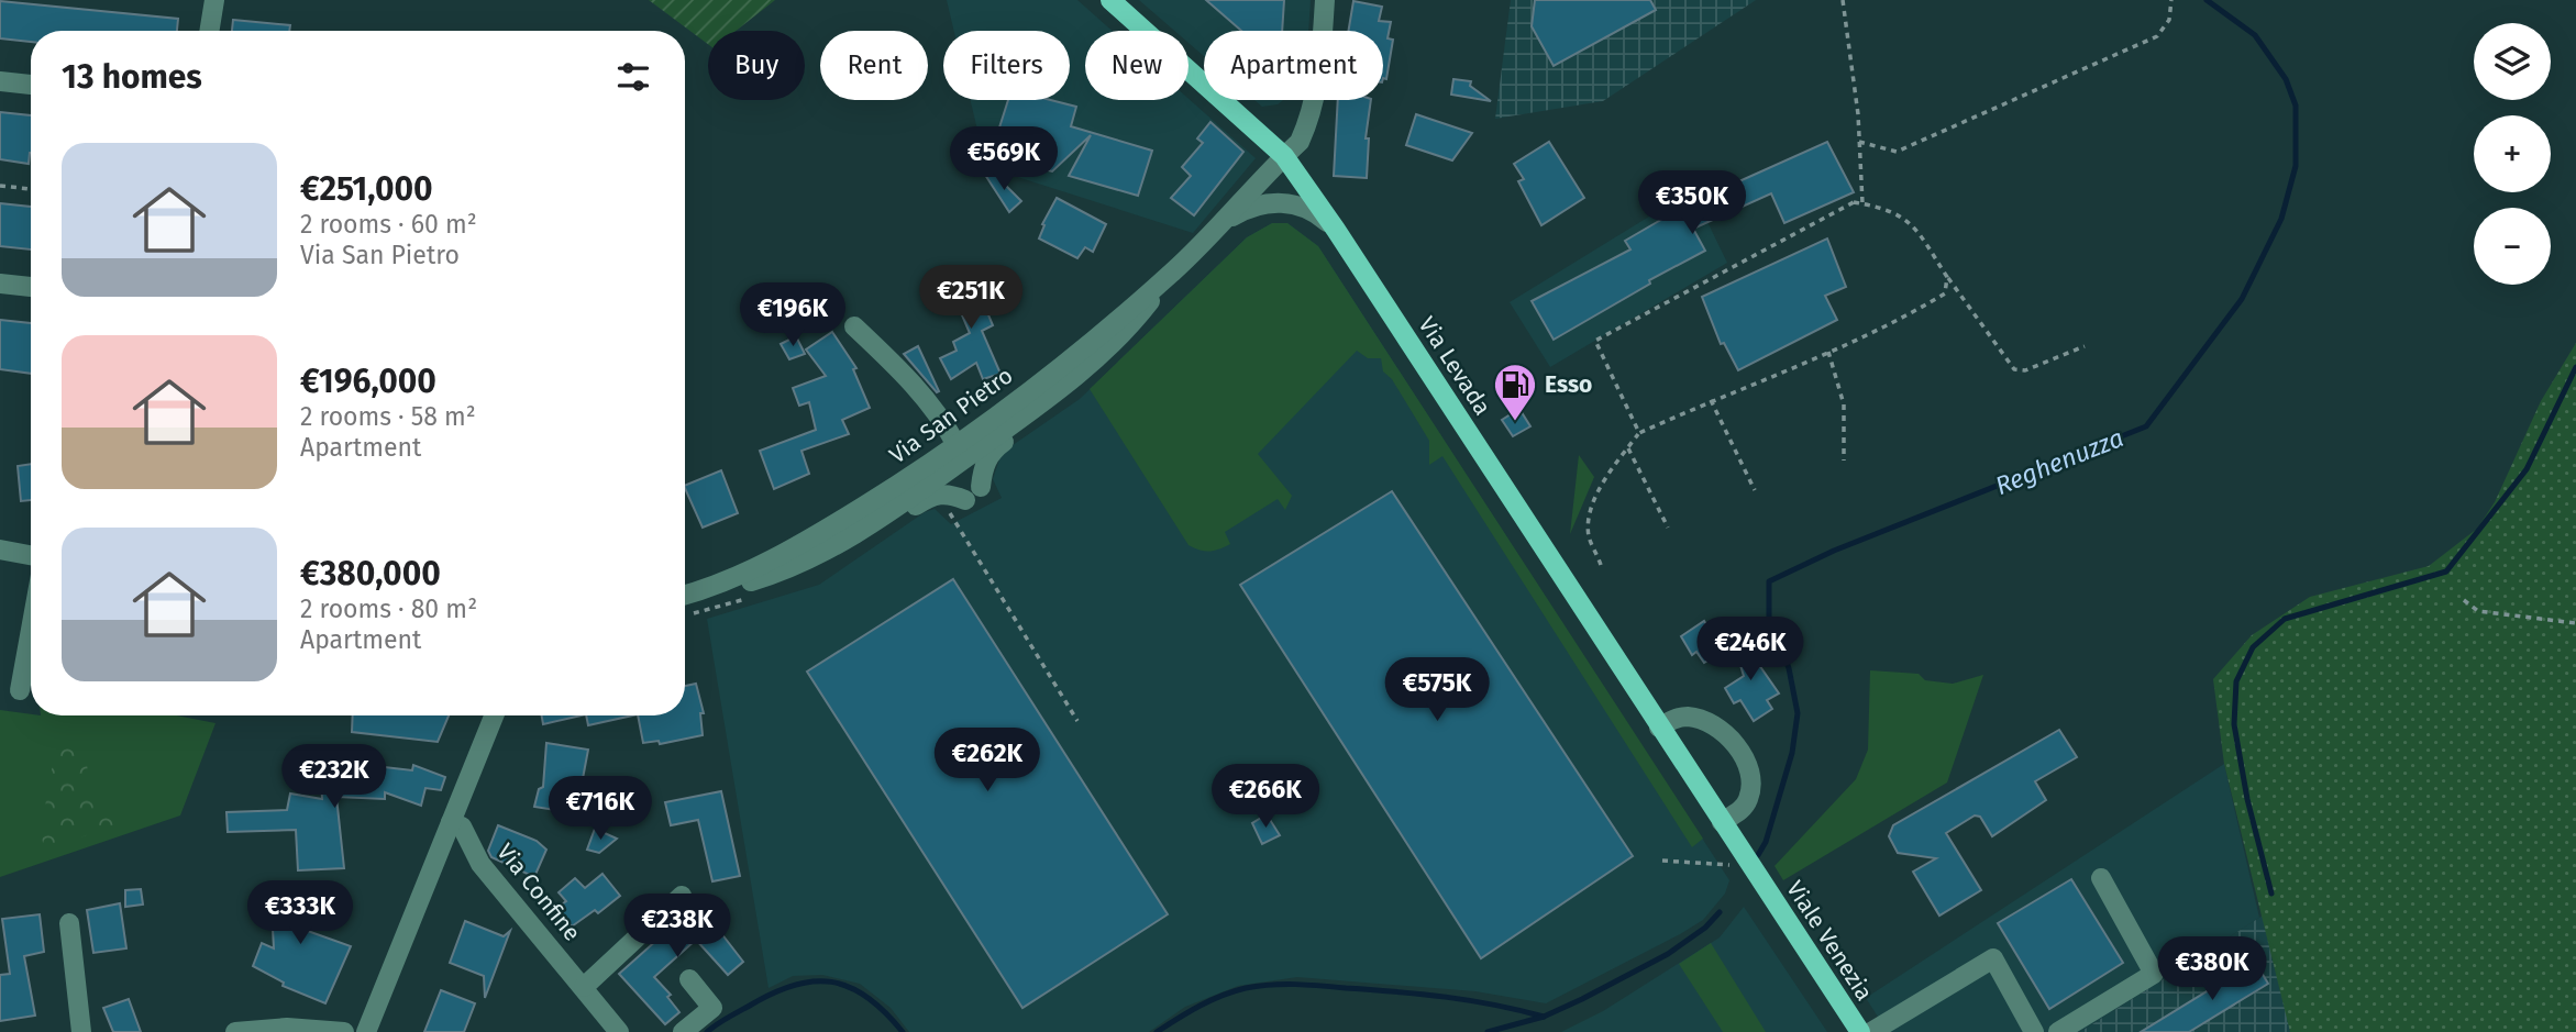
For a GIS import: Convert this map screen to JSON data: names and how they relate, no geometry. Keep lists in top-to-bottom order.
{
  "streets": {
    "main road": ["Via Levada", "Viale Venezia"],
    "street": ["Via San Pietro", "Via Confine"]
  },
  "crossings": [
    ["Via Levada", "Via San Pietro"],
    ["Via Levada", "Viale Venezia"]
  ],
  "water": ["Reghenuzza"],
  "places": {
    "fuel station": ["Esso"]
  },
  "page": {
    "map_buttons": ["+", "−"],
    "chip": [
      "Buy",
      "Rent",
      "Filters",
      "New",
      "Apartment"
    ],
    "heading": "13 homes",
    "list": [
      {
        "name": "€251,000",
        "note": "2 rooms · 60 m² · Via San Pietro"
      },
      {
        "name": "€196,000",
        "note": "2 rooms · 58 m² · Apartment"
      },
      {
        "name": "€380,000",
        "note": "2 rooms · 80 m² · Apartment"
      }
    ],
    "price": [
      "€569K",
      "€350K",
      "€251K",
      "€196K",
      "€246K",
      "€575K",
      "€262K",
      "€232K",
      "€266K",
      "€716K",
      "€333K",
      "€238K",
      "€380K"
    ]
  }
}
